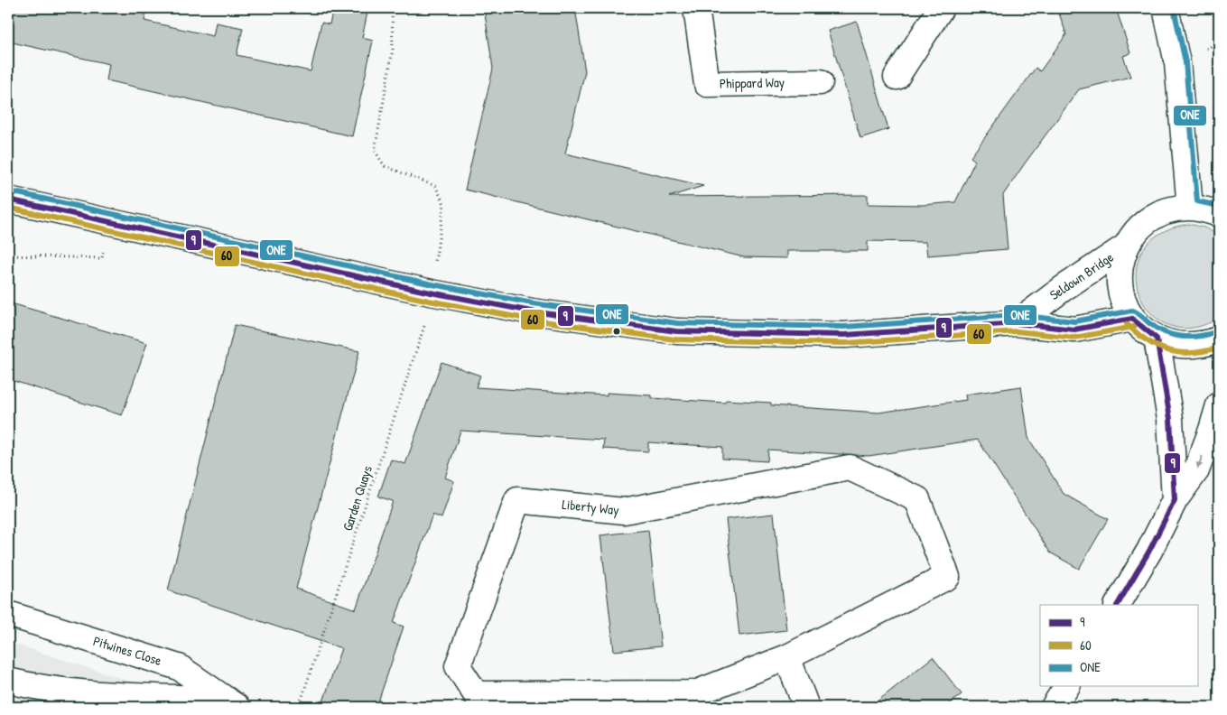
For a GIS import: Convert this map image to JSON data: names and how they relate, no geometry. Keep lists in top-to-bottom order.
{
  "streets": {
    "street": [
      "Phippard Way",
      "Seldown Bridge",
      "Liberty Way",
      "Pitwines Close"
    ],
    "path": ["Garden Quays"]
  },
  "lines": ["transit line ONE", "transit line 9", "transit line 60"],
  "legend": ["9", "60", "ONE"]
}
